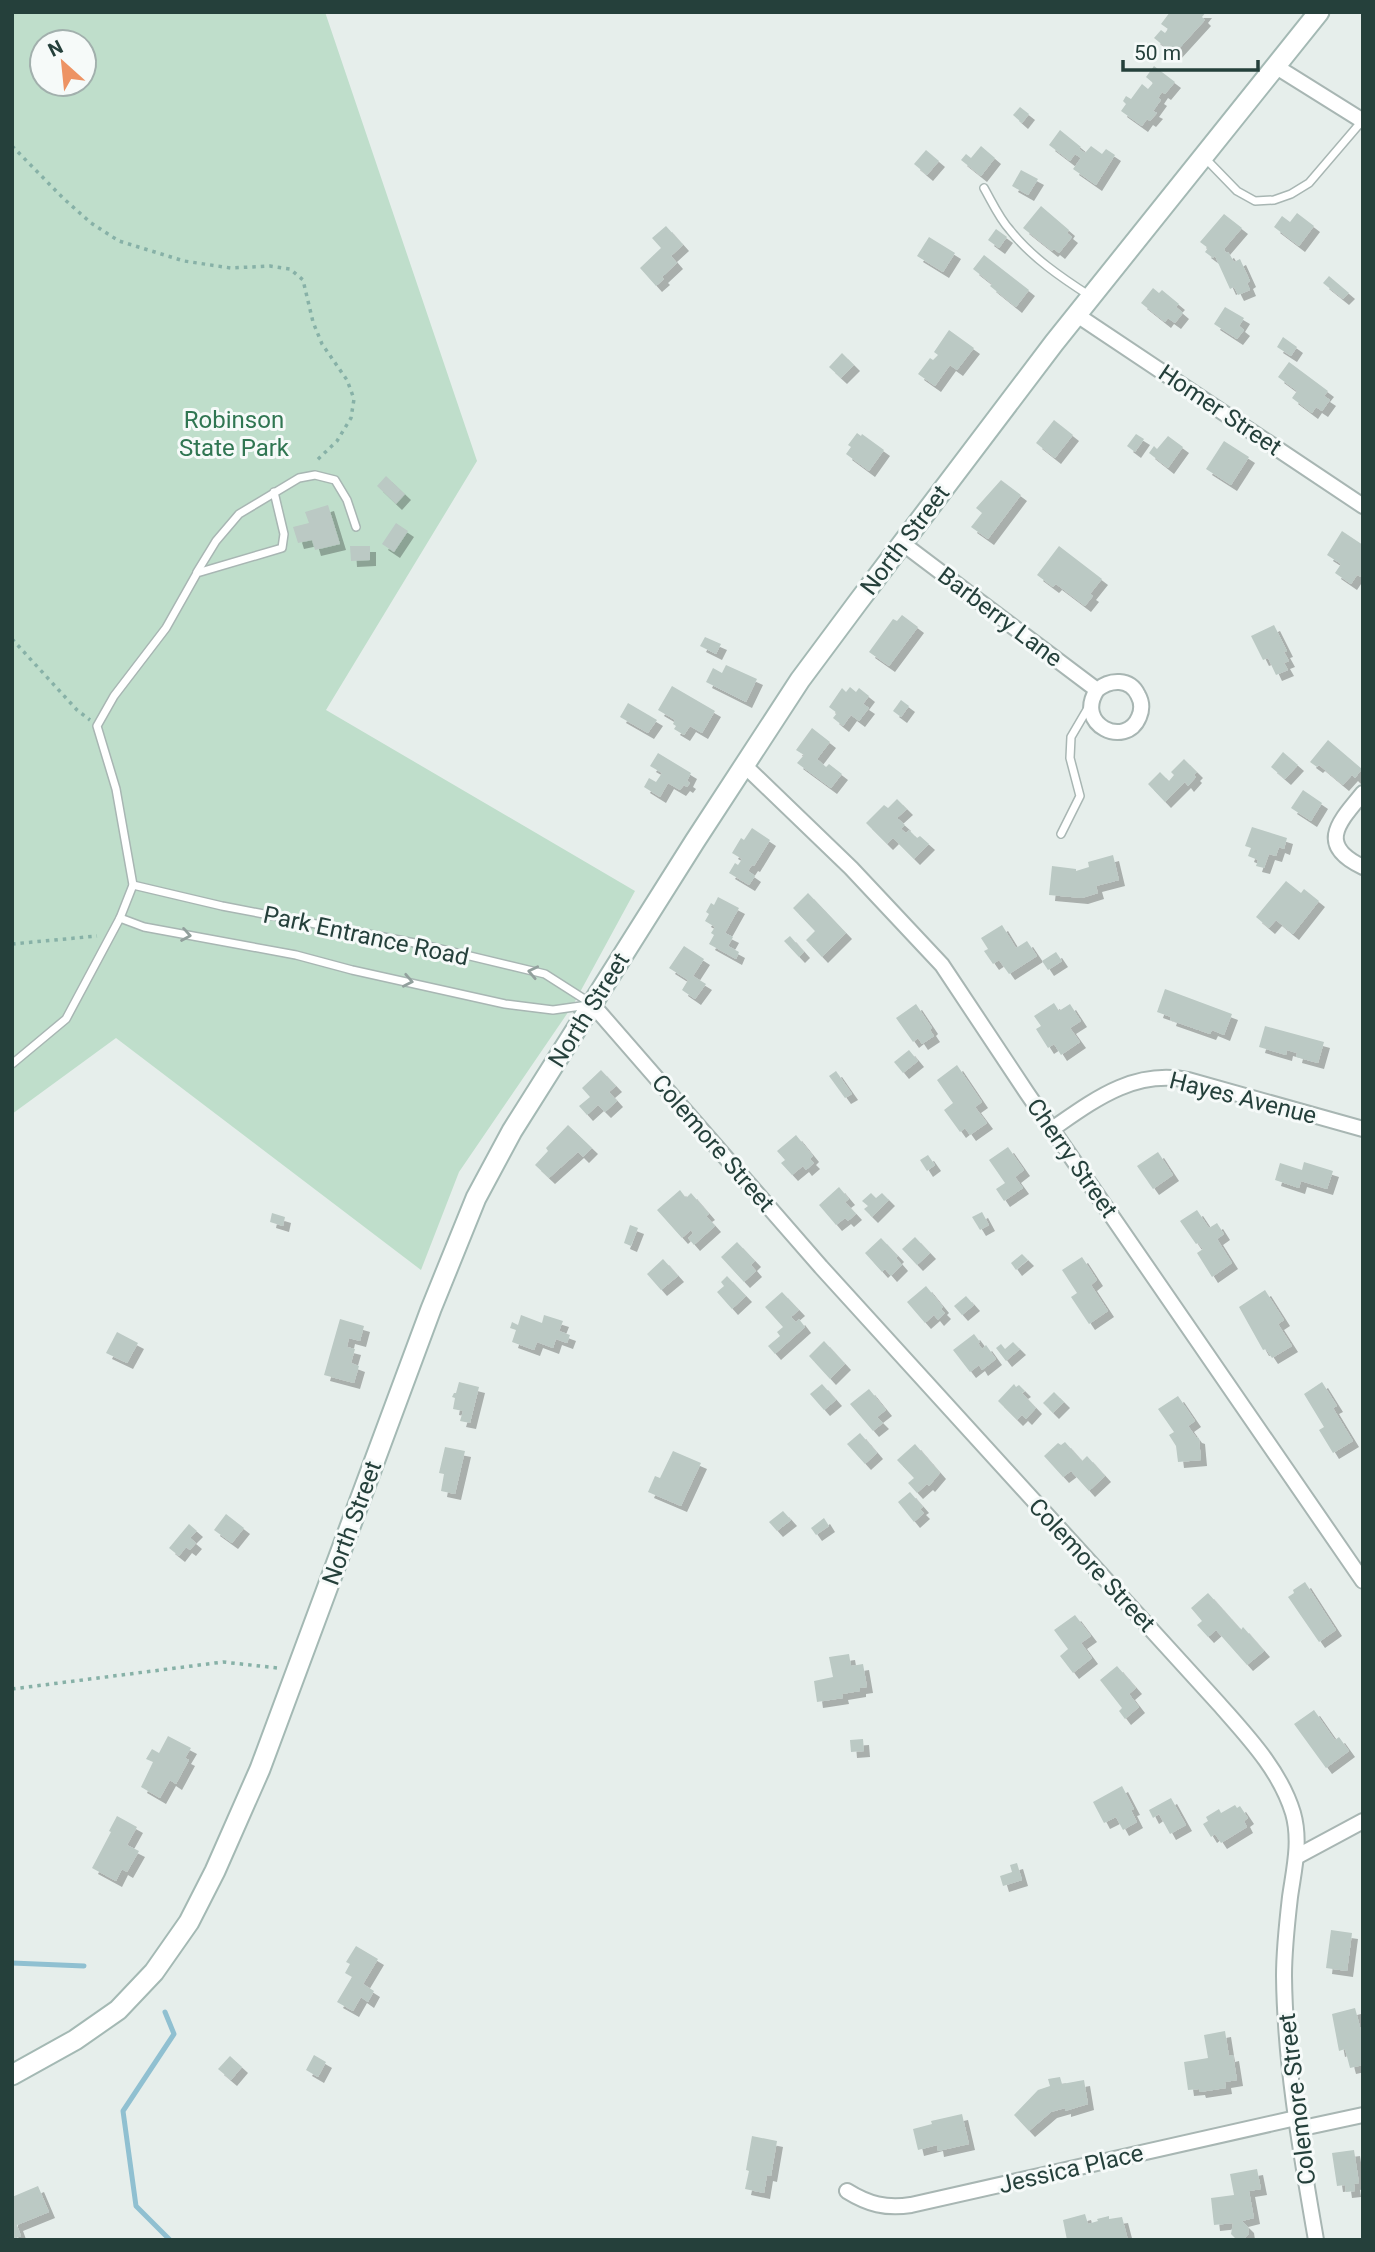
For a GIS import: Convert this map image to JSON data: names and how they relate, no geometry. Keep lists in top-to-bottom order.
{
  "streets": {
    "main road": ["North Street"],
    "street": [
      "Homer Street",
      "Barberry Lane",
      "Hayes Avenue",
      "Colemore Street",
      "Cherry Street",
      "Jessica Place"
    ],
    "lane": ["Park Entrance Road"]
  },
  "crossings": [
    ["Homer Street", "North Street"],
    ["North Street", "Barberry Lane"],
    ["North Street", "Park Entrance Road"],
    ["North Street", "Colemore Street"],
    ["North Street", "Cherry Street"],
    ["Park Entrance Road", "Colemore Street"],
    ["Hayes Avenue", "Cherry Street"],
    ["Colemore Street", "Jessica Place"]
  ],
  "parks": ["Robinson State Park"],
  "scale_bar": "50 m",
  "north": "top left"
}
